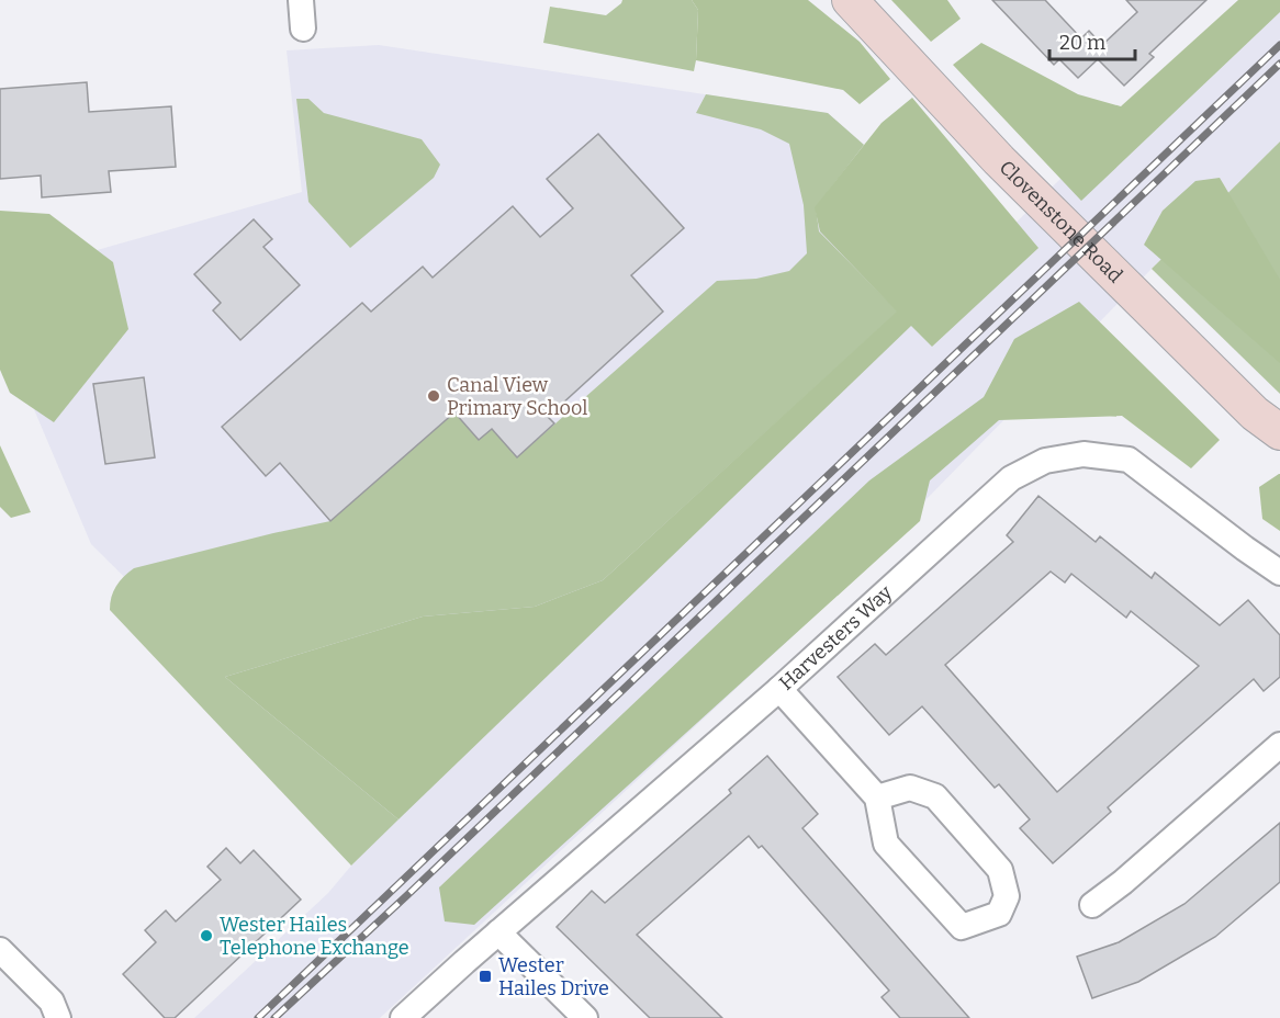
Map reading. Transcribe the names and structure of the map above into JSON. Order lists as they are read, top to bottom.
{
  "streets": {
    "street": ["Clovenstone Road", "Harvesters Way"]
  },
  "places": {
    "other": ["Canal View Primary School", "Wester Hailes Telephone Exchange"],
    "transit": ["Wester Hailes Drive"]
  },
  "scale_bar": "20 m"
}
